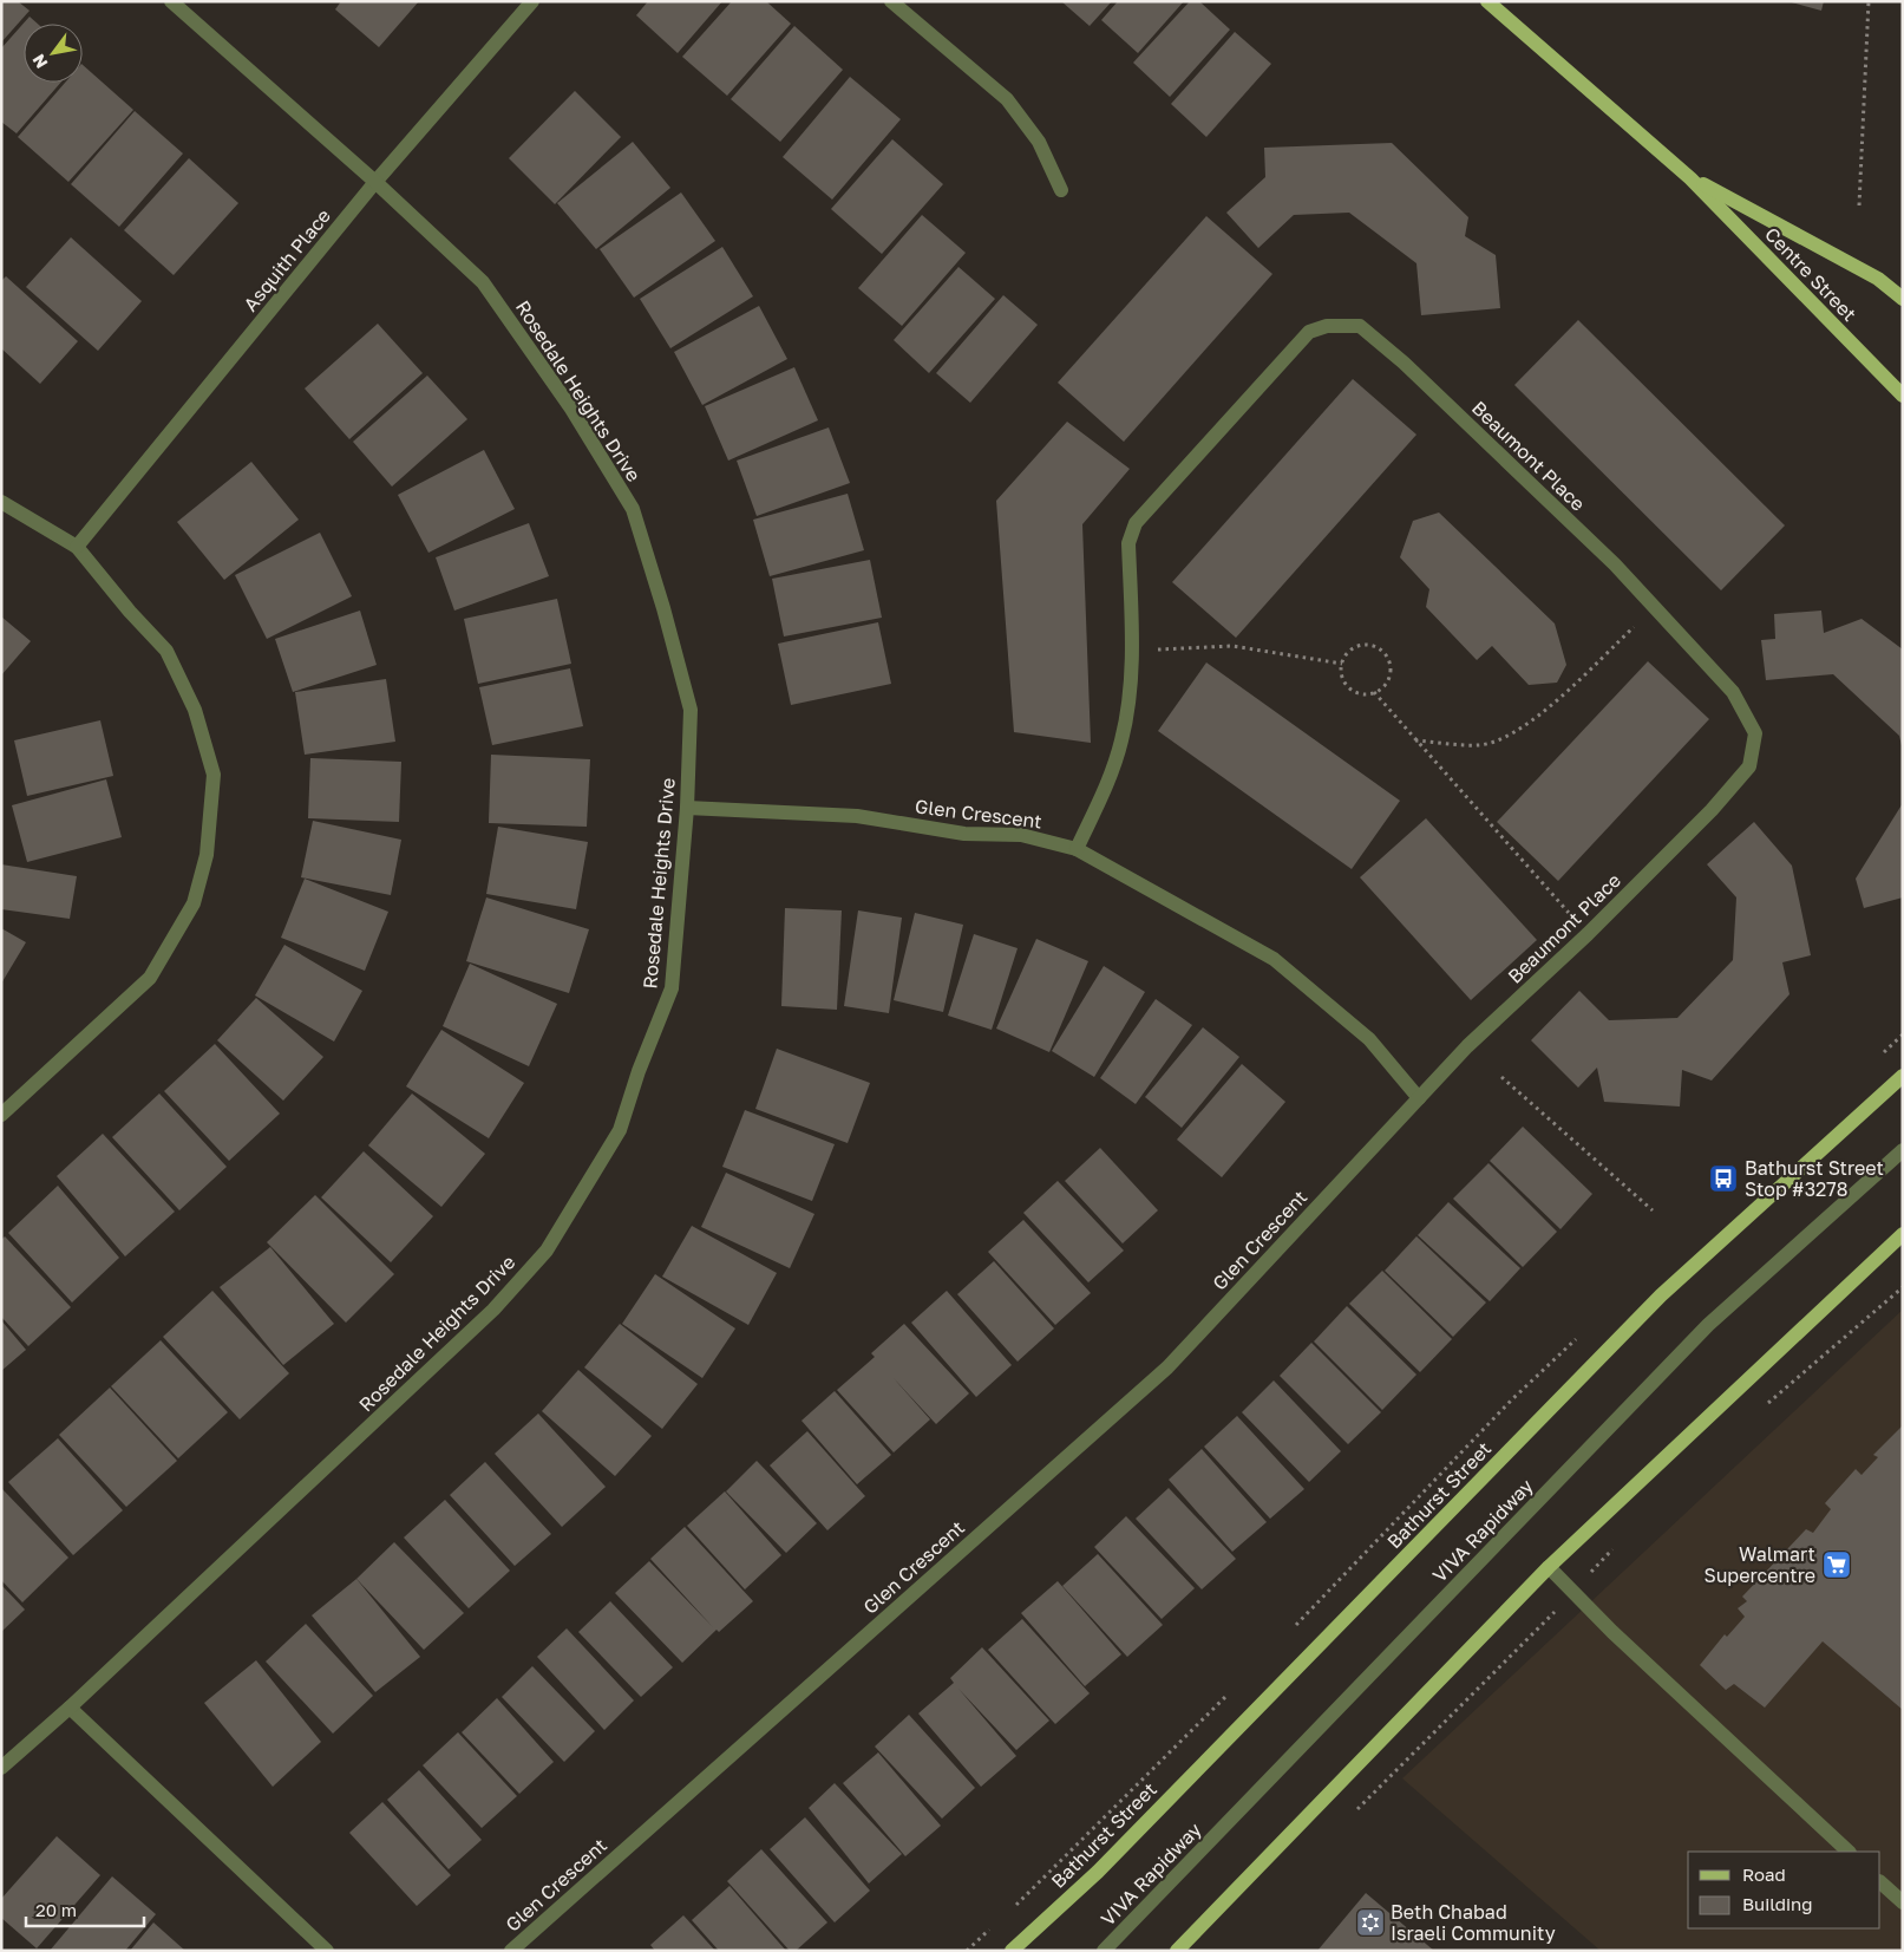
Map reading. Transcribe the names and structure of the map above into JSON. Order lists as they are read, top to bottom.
{
  "streets": {
    "main road": ["Centre Street", "Bathurst Street"],
    "street": [
      "Asquith Place",
      "Rosedale Heights Drive",
      "Beaumont Place",
      "Glen Crescent",
      "VIVA Rapidway"
    ]
  },
  "crossings": [
    ["Asquith Place", "Rosedale Heights Drive"],
    ["Rosedale Heights Drive", "Glen Crescent"],
    ["Beaumont Place", "Glen Crescent"]
  ],
  "places": {
    "bus stop": ["Bathurst Street Stop #3278"],
    "supermarket": ["Walmart Supercentre"],
    "synagogue": ["Beth Chabad Israeli Community"]
  },
  "legend": ["Road", "Building"],
  "scale_bar": "20 m",
  "north": "bottom left"
}
